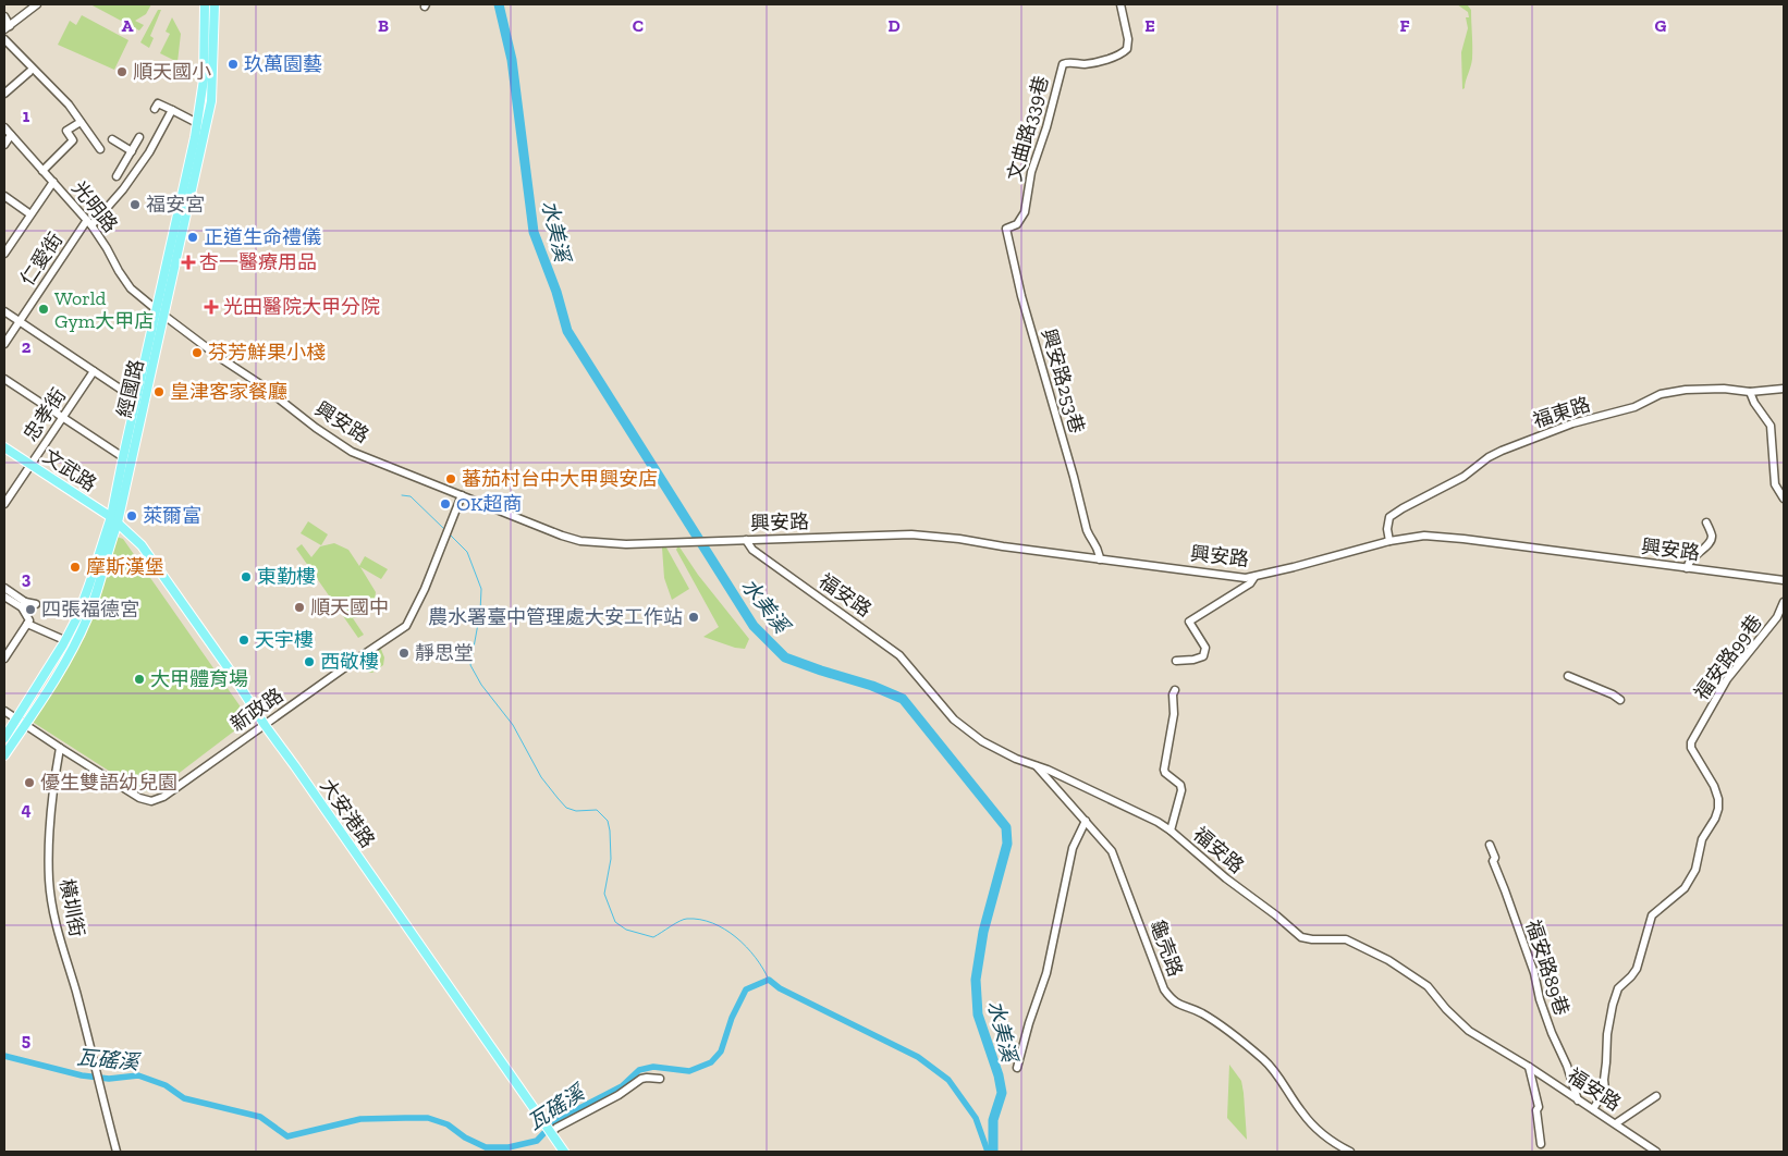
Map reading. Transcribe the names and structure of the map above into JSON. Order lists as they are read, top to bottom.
{
  "streets": {
    "main road": ["經國路", "文武路", "大安港路"],
    "street": [
      "文曲路339巷",
      "光明路",
      "仁愛街",
      "興安路253巷",
      "福東路",
      "忠孝街",
      "興安路",
      "福安路",
      "福安路99巷",
      "新政路",
      "橫圳街",
      "龜壳路",
      "福安路89巷"
    ]
  },
  "crossings": [
    ["文曲路339巷", "興安路253巷"],
    ["光明路", "仁愛街"],
    ["光明路", "經國路"],
    ["光明路", "興安路"],
    ["興安路253巷", "興安路"],
    ["經國路", "興安路"],
    ["經國路", "文武路"],
    ["經國路", "新政路"],
    ["經國路", "大安港路"],
    ["福東路", "興安路"],
    ["忠孝街", "文武路"],
    ["興安路", "福安路"],
    ["興安路", "新政路"],
    ["文武路", "大安港路"],
    ["福安路", "福安路99巷"],
    ["福安路", "龜壳路"],
    ["福安路", "福安路89巷"],
    ["新政路", "大安港路"],
    ["新政路", "橫圳街"]
  ],
  "water": ["水美溪", "瓦磘溪"],
  "places": {
    "other": [
      "玖萬園藝",
      "順天國小",
      "福安宮",
      "正道生命禮儀",
      "World Gym大甲店",
      "芬芳鮮果小棧",
      "皇津客家餐廳",
      "蕃茄村台中大甲興安店",
      "OK超商",
      "萊爾富",
      "摩斯漢堡",
      "東勤樓",
      "順天國中",
      "四張福德宮",
      "農水署臺中管理處大安工作站",
      "天宇樓",
      "靜思堂",
      "西敬樓",
      "大甲體育場",
      "優生雙語幼兒園"
    ],
    "health": ["杏一醫療用品", "光田醫院大甲分院"]
  },
  "grid": {
    "columns": [
      "A",
      "B",
      "C",
      "D",
      "E",
      "F",
      "G"
    ],
    "rows": [
      "1",
      "2",
      "3",
      "4",
      "5"
    ]
  }
}
